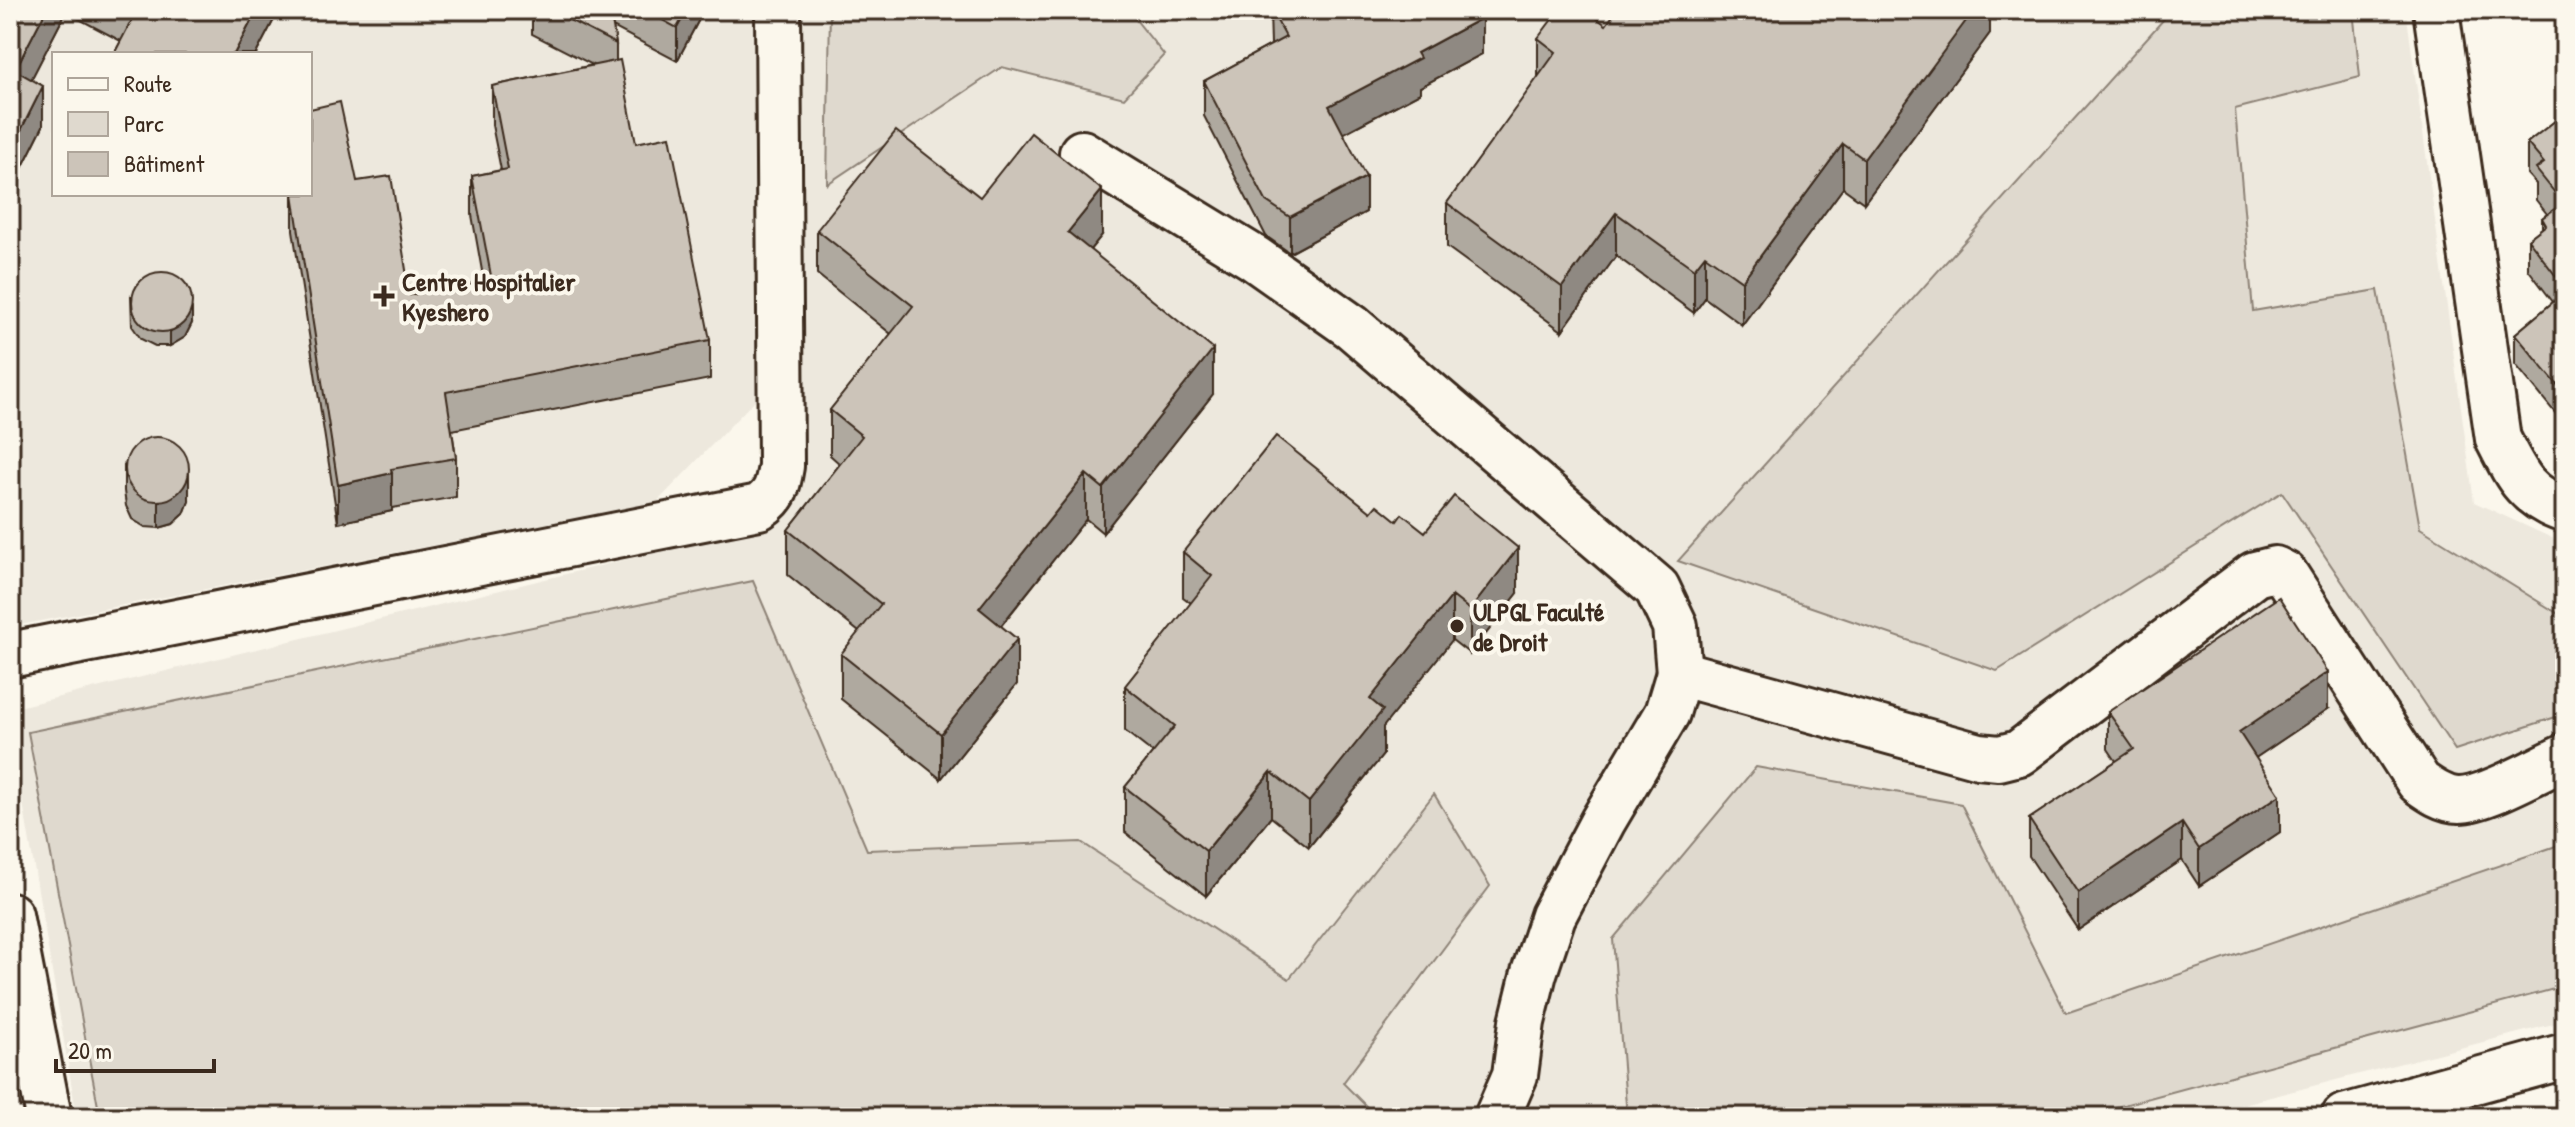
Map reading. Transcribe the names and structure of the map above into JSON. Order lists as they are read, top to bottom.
{
  "places": {
    "health": ["Centre Hospitalier Kyeshero"],
    "other": ["ULPGL Faculté de Droit"]
  },
  "legend": ["Route", "Parc", "Bâtiment"],
  "scale_bar": "20 m"
}
